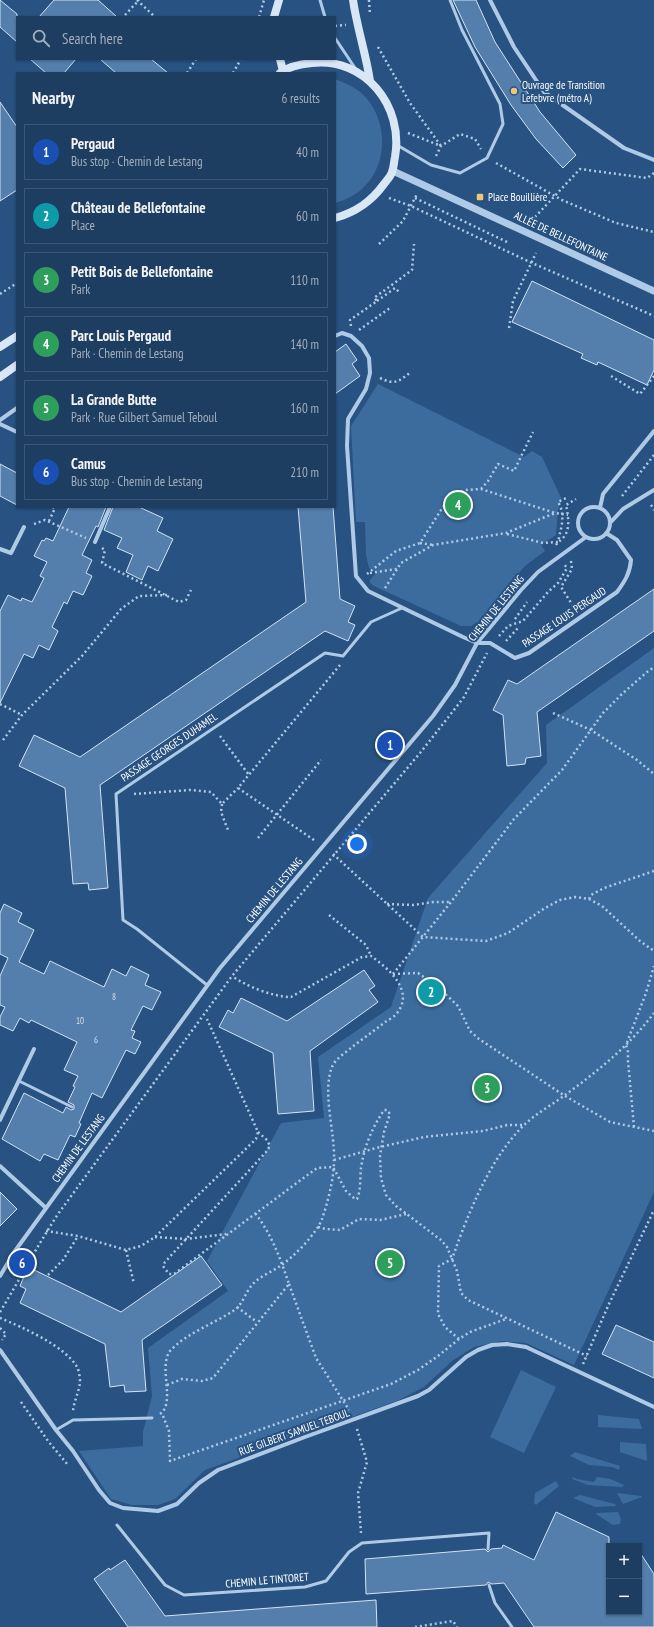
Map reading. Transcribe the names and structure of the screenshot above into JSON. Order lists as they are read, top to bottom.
{
  "streets": {
    "street": [
      "ALLÉE DE BELLEFONTAINE",
      "CHEMIN DE LESTANG",
      "PASSAGE LOUIS PERGAUD",
      "RUE GILBERT SAMUEL TEBOUL"
    ],
    "lane": ["PASSAGE GEORGES DUHAMEL", "CHEMIN LE TINTORET"]
  },
  "crossings": [
    ["CHEMIN DE LESTANG", "PASSAGE LOUIS PERGAUD"],
    ["CHEMIN DE LESTANG", "PASSAGE GEORGES DUHAMEL"]
  ],
  "places": {
    "other": ["Ouvrage de Transition Lefebvre (métro A)"],
    "transit": ["Place Bouillière"]
  },
  "house_numbers": ["8", "10", "6"],
  "page": {
    "search": "Search here",
    "heading": ["Nearby", "6 results"],
    "list": [
      {
        "mark": "1",
        "name": "Pergaud",
        "note": "Bus stop · Chemin de Lestang",
        "value": "40 m"
      },
      {
        "mark": "2",
        "name": "Château de Bellefontaine",
        "note": "Place",
        "value": "60 m"
      },
      {
        "mark": "3",
        "name": "Petit Bois de Bellefontaine",
        "note": "Park",
        "value": "110 m"
      },
      {
        "mark": "4",
        "name": "Parc Louis Pergaud",
        "note": "Park · Chemin de Lestang",
        "value": "140 m"
      },
      {
        "mark": "5",
        "name": "La Grande Butte",
        "note": "Park · Rue Gilbert Samuel Teboul",
        "value": "160 m"
      },
      {
        "mark": "6",
        "name": "Camus",
        "note": "Bus stop · Chemin de Lestang",
        "value": "210 m"
      }
    ],
    "pins": [
      "4",
      "1",
      "2",
      "3",
      "5",
      "6"
    ],
    "map_buttons": ["+", "−"]
  }
}
